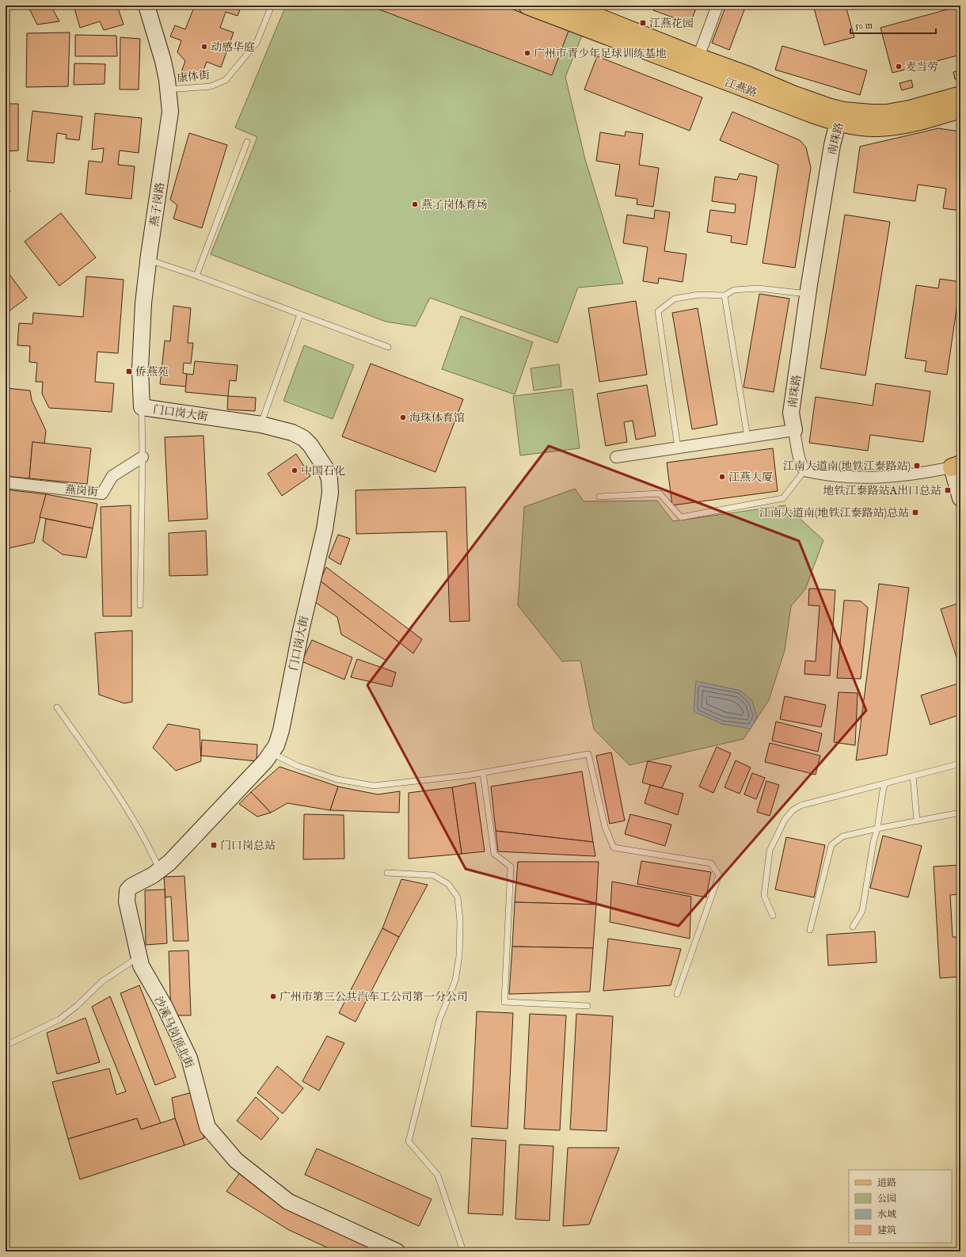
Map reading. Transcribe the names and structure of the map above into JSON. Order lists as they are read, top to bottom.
{
  "streets": {
    "main road": ["江燕路"],
    "street": [
      "南珠路",
      "燕子岗路",
      "门口岗大街",
      "燕岗街",
      "沙溪马岗顶北街"
    ],
    "lane": ["康体街"]
  },
  "crossings": [
    ["康体街", "燕子岗路"],
    ["江燕路", "南珠路"],
    ["燕子岗路", "门口岗大街"],
    ["门口岗大街", "沙溪马岗顶北街"]
  ],
  "places": {
    "transit": [
      "江燕花园",
      "侨燕苑",
      "江南大道南(地铁江泰路站)",
      "地铁江泰路站A出口总站",
      "江南大道南(地铁江泰路站)总站",
      "门口岗总站"
    ],
    "other": [
      "动感华庭",
      "广州市青少年足球训练基地",
      "麦当劳",
      "燕子岗体育场",
      "海珠体育馆",
      "中国石化",
      "江燕大厦",
      "广州市第三公共汽车工公司第一分公司"
    ]
  },
  "legend": [
    "道路",
    "公园",
    "水域",
    "建筑"
  ],
  "scale_bar": "50 m"
}
